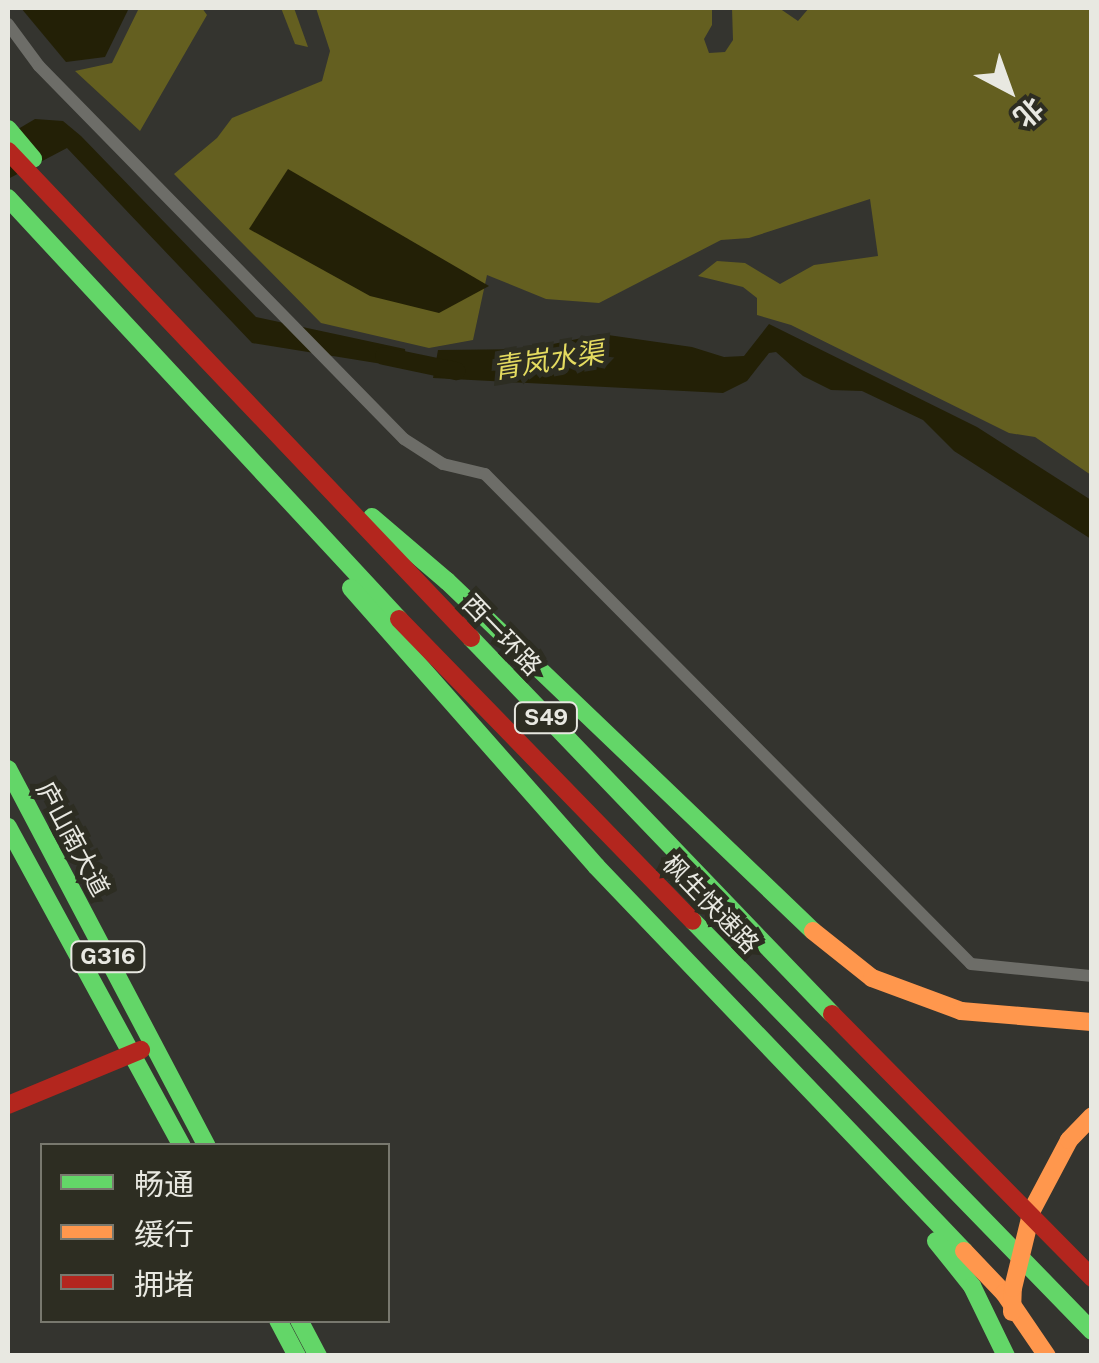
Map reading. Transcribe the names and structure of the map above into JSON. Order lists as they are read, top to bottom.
{
  "streets": {
    "main road": [
      "西一环路",
      "S49",
      "庐山南大道",
      "枫生快速路",
      "G316"
    ]
  },
  "crossings": [
    ["S49", "枫生快速路"]
  ],
  "water": ["青岚水渠"],
  "legend": ["畅通", "缓行", "拥堵"],
  "north": "bottom right"
}
